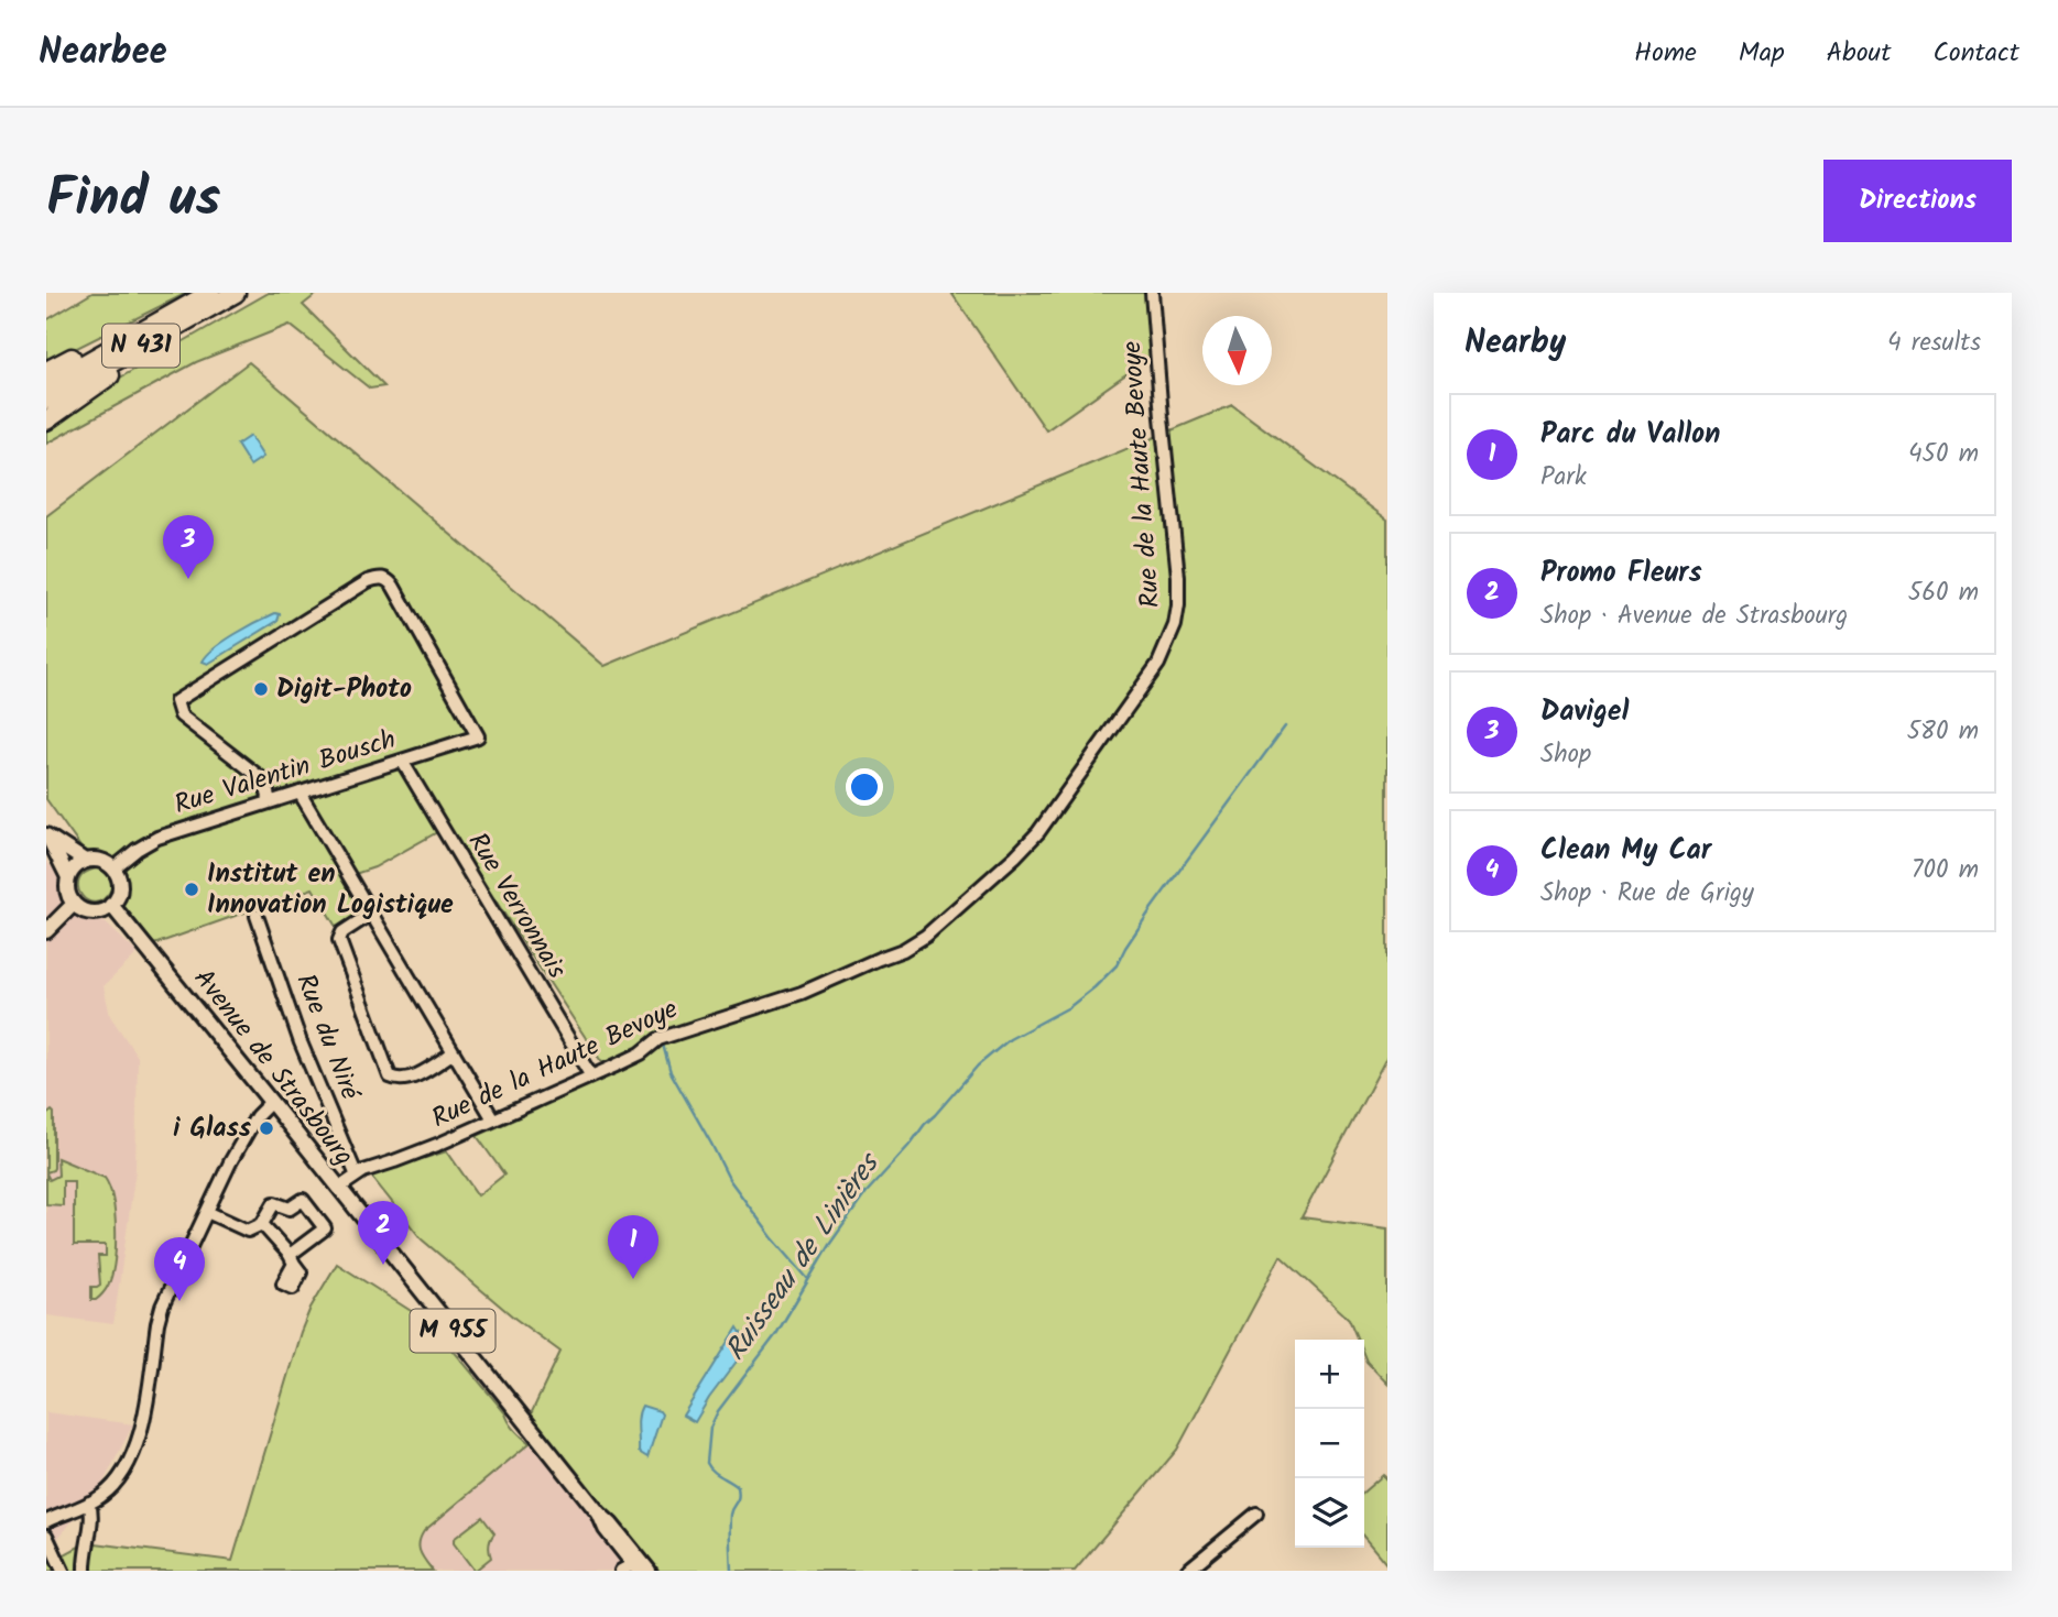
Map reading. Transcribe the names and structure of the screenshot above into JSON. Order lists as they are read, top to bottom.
{
  "streets": {
    "highway": ["N 431"],
    "main road": ["Avenue de Strasbourg", "M 955"],
    "street": [
      "Rue de la Haute Bevoye",
      "Rue Valentin Bousch",
      "Rue Verronnais",
      "Rue du Niré"
    ]
  },
  "crossings": [
    ["Rue de la Haute Bevoye", "Rue Verronnais"],
    ["Rue de la Haute Bevoye", "Rue du Niré"],
    ["Rue de la Haute Bevoye", "Avenue de Strasbourg"],
    ["Rue Valentin Bousch", "Rue Verronnais"],
    ["Rue Valentin Bousch", "Avenue de Strasbourg"]
  ],
  "water": ["Ruisseau de Linières"],
  "places": ["Digit-Photo", "Institut en Innovation Logistique", "i Glass"],
  "north": "bottom",
  "page": {
    "header": "Nearbee",
    "nav": [
      "Home",
      "Map",
      "About",
      "Contact"
    ],
    "title": "Find us",
    "buttons": "Directions",
    "heading": ["Nearby", "4 results"],
    "list": [
      {
        "mark": "1",
        "name": "Parc du Vallon",
        "note": "Park",
        "value": "450 m"
      },
      {
        "mark": "2",
        "name": "Promo Fleurs",
        "note": "Shop · Avenue de Strasbourg",
        "value": "560 m"
      },
      {
        "mark": "3",
        "name": "Davigel",
        "note": "Shop",
        "value": "580 m"
      },
      {
        "mark": "4",
        "name": "Clean My Car",
        "note": "Shop · Rue de Grigy",
        "value": "700 m"
      }
    ],
    "pins": [
      "3",
      "2",
      "1",
      "4"
    ],
    "map_buttons": ["+", "−"]
  }
}
